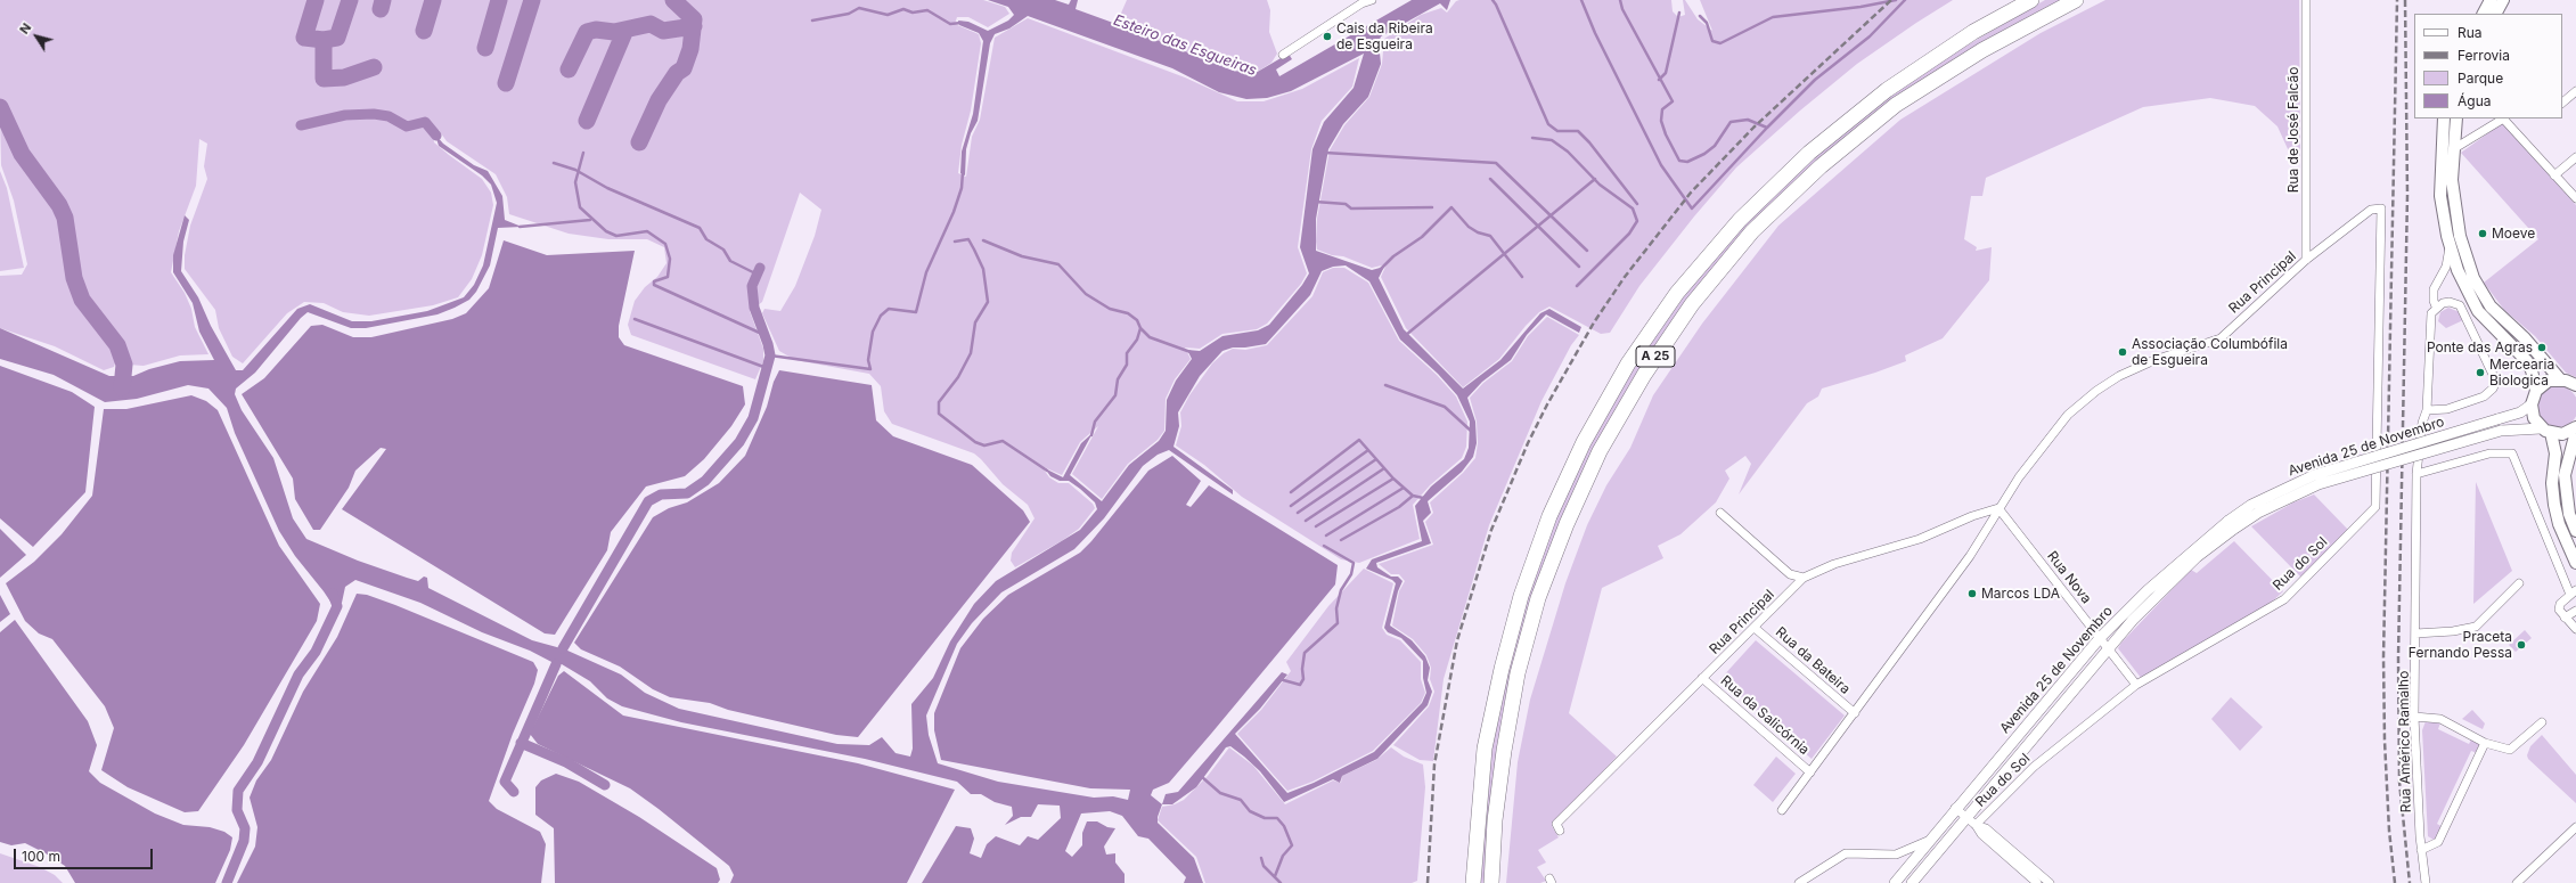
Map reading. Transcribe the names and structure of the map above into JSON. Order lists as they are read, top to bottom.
{
  "streets": {
    "highway": ["A 25"],
    "street": [
      "Rua de José Falcão",
      "Rua Principal",
      "Avenida 25 de Novembro",
      "Rua do Sol",
      "Rua Nova",
      "Rua da Bateira",
      "Rua da Salicórnia",
      "Rua Américo Ramalho"
    ]
  },
  "crossings": [
    ["Rua de José Falcão", "Rua Principal"],
    ["Rua Principal", "Rua do Sol"],
    ["Rua Principal", "Rua Nova"],
    ["Rua Principal", "Rua da Bateira"],
    ["Rua Principal", "Rua da Salicórnia"],
    ["Avenida 25 de Novembro", "Rua Nova"],
    ["Rua do Sol", "Rua Nova"]
  ],
  "water": ["Esteiro das Esgueiras"],
  "places": [
    "Cais da Ribeira de Esgueira",
    "Moeve",
    "Ponte das Agras",
    "Associação Columbófila de Esgueira",
    "Mercearia Biologica",
    "Marcos LDA",
    "Praceta Fernando Pessa"
  ],
  "legend": [
    "Rua",
    "Ferrovia",
    "Parque",
    "Água"
  ],
  "scale_bar": "100 m",
  "north": "top left"
}
